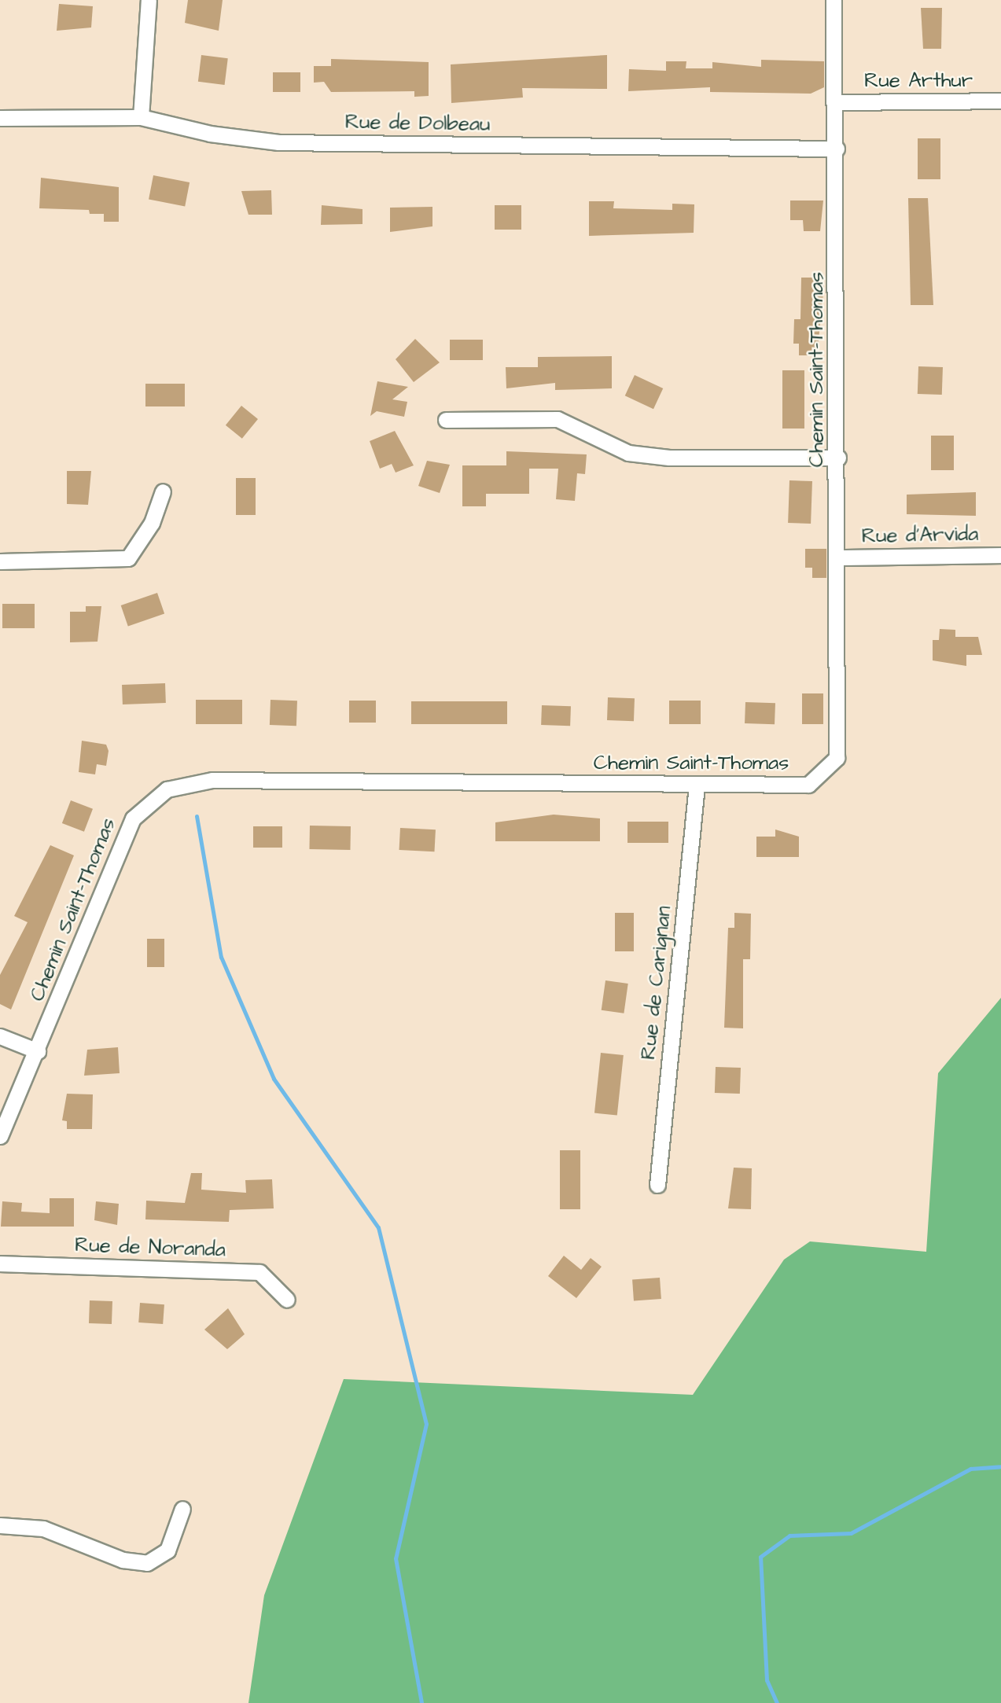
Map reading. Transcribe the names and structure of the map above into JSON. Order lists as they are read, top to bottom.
{
  "streets": {
    "street": [
      "Rue Arthur",
      "Rue de Dolbeau",
      "Chemin Saint-Thomas",
      "Rue d'Arvida",
      "Rue de Carignan",
      "Rue de Noranda"
    ]
  },
  "crossings": [
    ["Rue Arthur", "Chemin Saint-Thomas"],
    ["Rue de Dolbeau", "Chemin Saint-Thomas"],
    ["Chemin Saint-Thomas", "Rue d'Arvida"],
    ["Chemin Saint-Thomas", "Rue de Carignan"]
  ]
}
